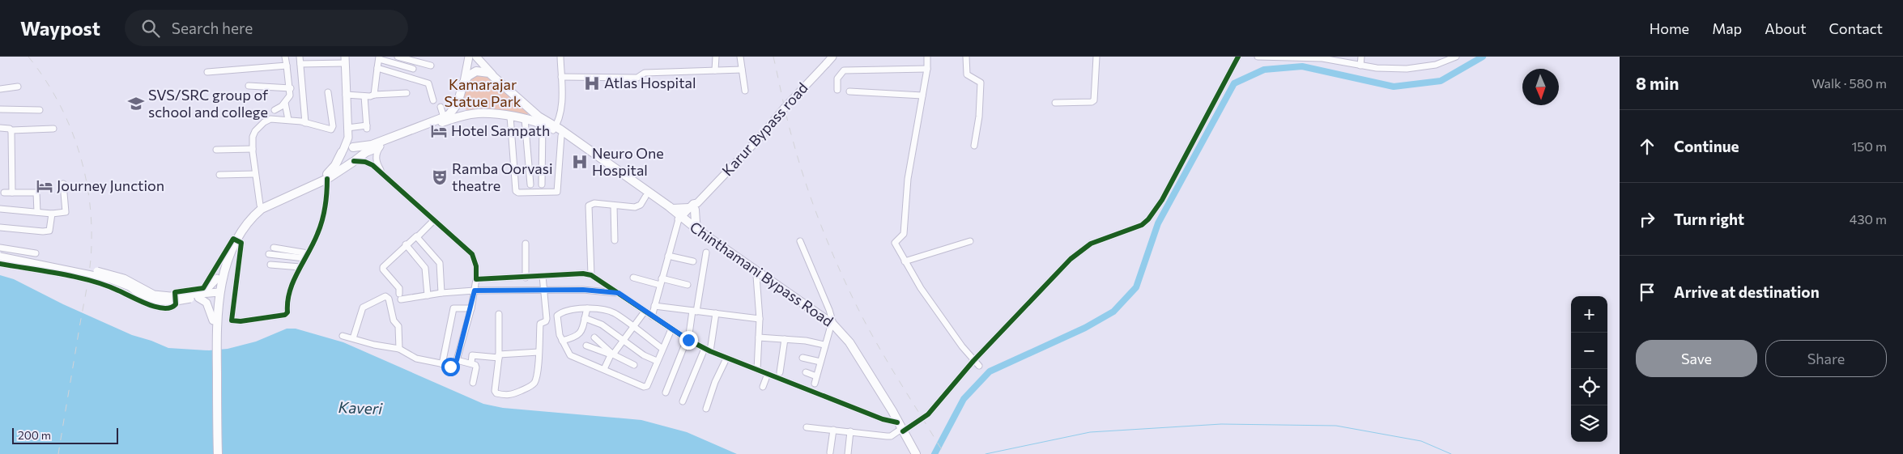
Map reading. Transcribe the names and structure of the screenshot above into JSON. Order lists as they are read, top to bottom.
{
  "streets": {
    "highway": ["Chinthamani Bypass Road"],
    "main road": ["Karur Bypass road"]
  },
  "crossings": [
    ["Karur Bypass road", "Chinthamani Bypass Road"]
  ],
  "water": ["Kaveri"],
  "parks": ["Kamarajar Statue Park"],
  "places": {
    "hospital": ["Atlas Hospital", "Neuro One Hospital"],
    "school or university": ["SVS/SRC group of school and college"],
    "hotel": ["Hotel Sampath", "Journey Junction"],
    "theatre": ["Ramba Oorvasi theatre"]
  },
  "scale_bar": "200 m",
  "north": "bottom",
  "page": {
    "header": "Waypost",
    "search": "Search here",
    "nav": [
      "Home",
      "Map",
      "About",
      "Contact"
    ],
    "heading": ["8 min", "Walk · 580 m"],
    "list": [
      ["Continue", "150 m"],
      ["Turn right", "430 m"],
      "Arrive at destination"
    ],
    "map_buttons": ["+", "−"],
    "buttons": ["Save", "Share"],
    "scale": "200 m"
  }
}
